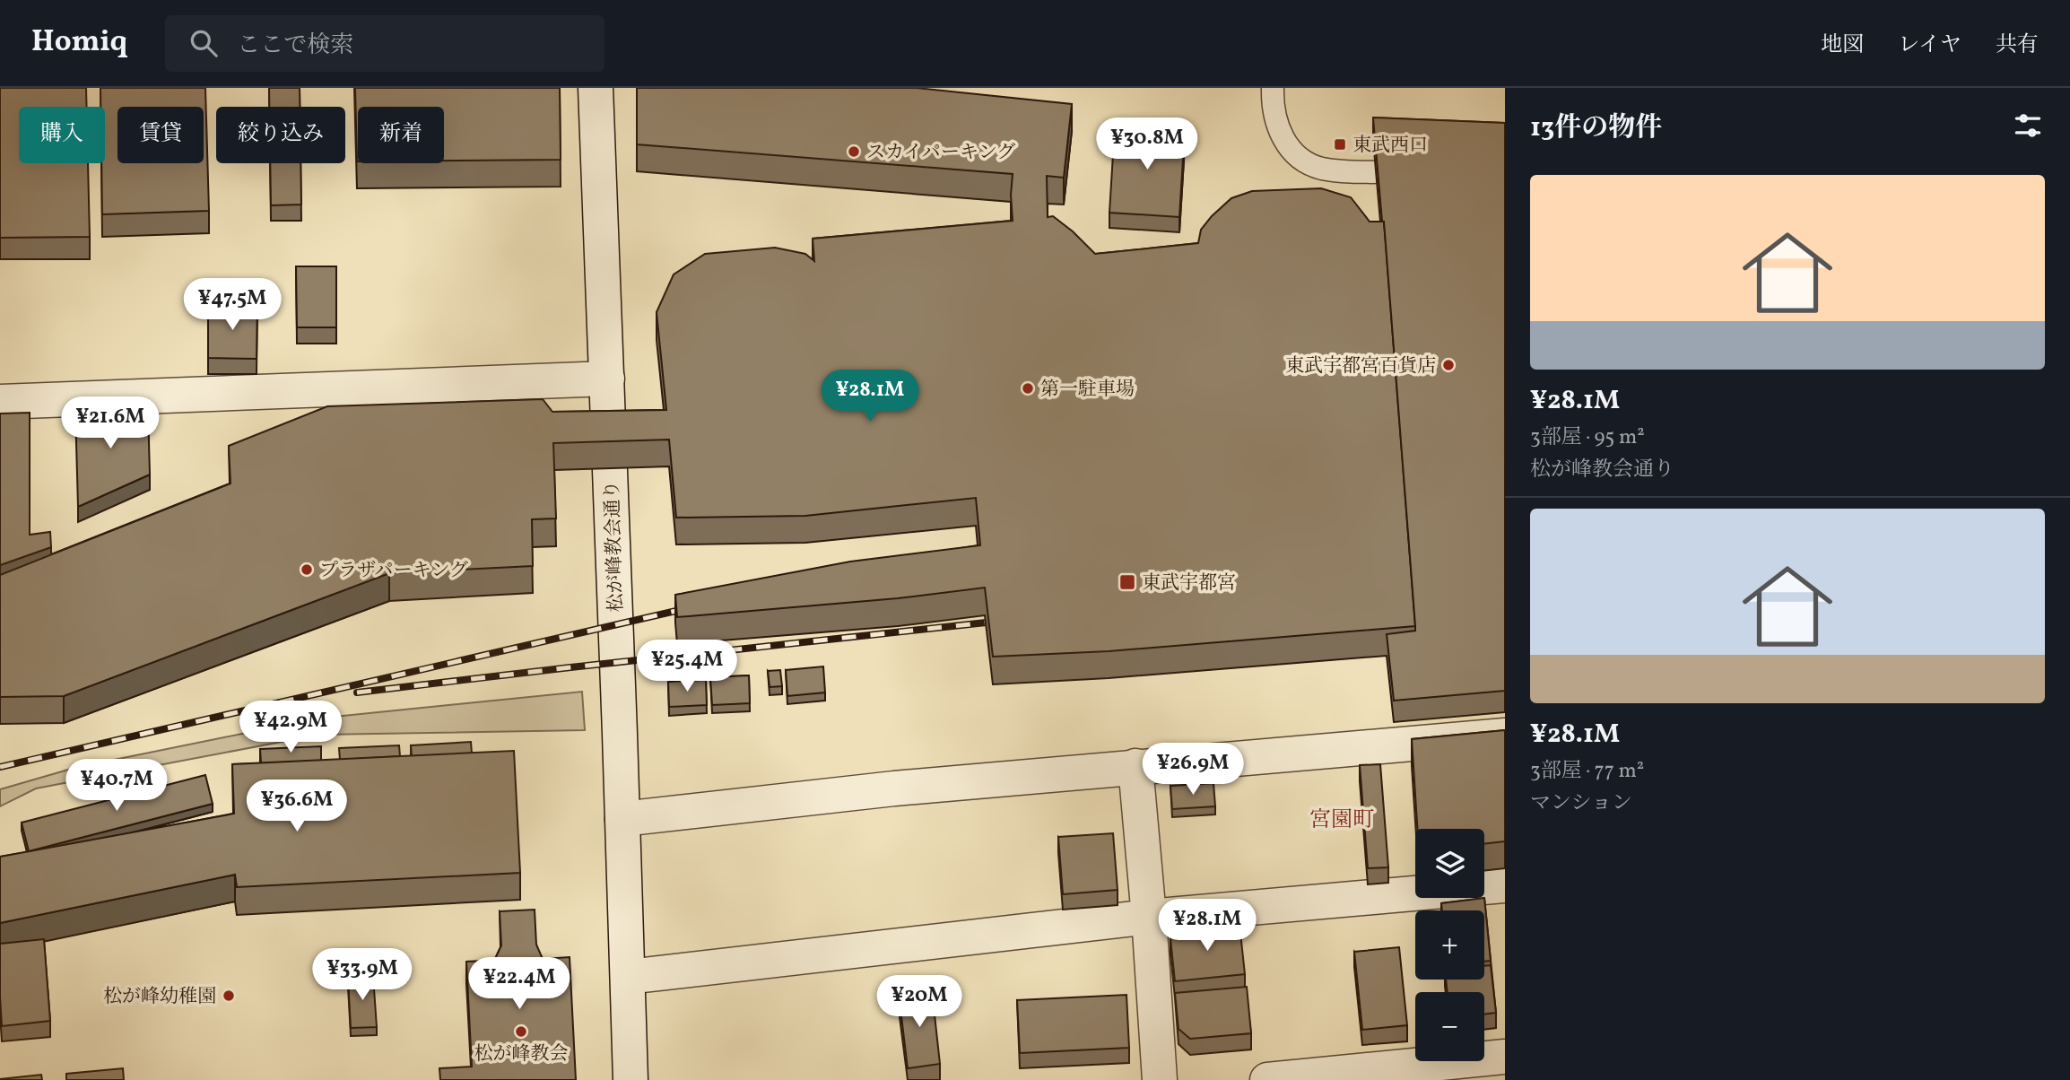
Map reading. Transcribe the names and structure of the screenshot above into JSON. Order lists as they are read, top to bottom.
{
  "streets": {
    "street": ["松が峰教会通り"]
  },
  "districts": ["宮園町"],
  "places": {
    "transit": ["東武西口", "東武宇都宮"],
    "other": [
      "スカイパーキング",
      "東武宇都宮百貨店",
      "第一駐車場",
      "プラザパーキング",
      "松が峰幼稚園",
      "松が峰教会"
    ]
  },
  "page": {
    "header": "Homiq",
    "search": "ここで検索",
    "nav": ["地図", "レイヤ", "共有"],
    "heading": "13件の物件",
    "chip": [
      "購入",
      "賃貸",
      "絞り込み",
      "新着"
    ],
    "price": [
      "¥30.8M",
      "¥47.5M",
      "¥28.1M",
      "¥21.6M",
      "¥25.4M",
      "¥42.9M",
      "¥26.9M",
      "¥40.7M",
      "¥36.6M",
      "¥28.1M",
      "¥33.9M",
      "¥22.4M",
      "¥20M"
    ],
    "list": [
      {
        "name": "¥28.1M",
        "note": "3部屋 · 95 m² · 松が峰教会通り"
      },
      {
        "name": "¥28.1M",
        "note": "3部屋 · 77 m² · マンション"
      }
    ],
    "map_buttons": ["+", "−"]
  }
}
